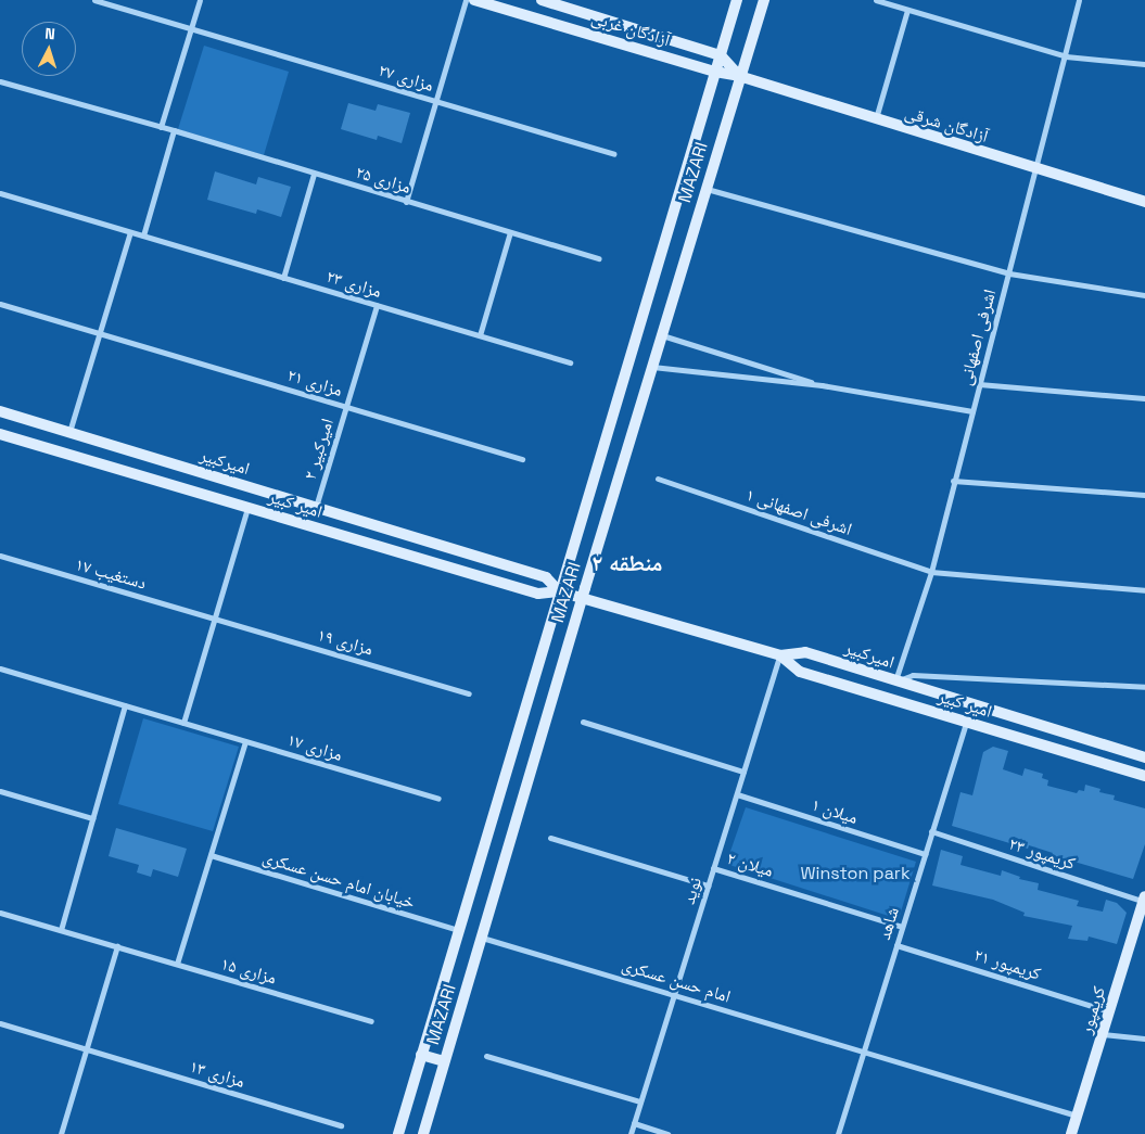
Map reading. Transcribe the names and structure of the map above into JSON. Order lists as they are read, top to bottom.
{
  "streets": {
    "main road": [
      "آزادگان غربی",
      "آزادگان شرقی",
      "MAZARI",
      "امیرکبیر",
      "امیر کبیر",
      "کریمپور"
    ],
    "street": [
      "مزاری ۲۷",
      "مزاری ۲۵",
      "مزاری ۲۳",
      "اشرفی اصفهانی",
      "مزاری ۲۱",
      "امیرکبیر ۲",
      "اشرفی اصفهانی ۱",
      "دستغیب ۱۷",
      "مزاری ۱۹",
      "مزاری ۱۷",
      "میلان ۱",
      "کریمپور ۲۳",
      "میلان ۲",
      "خیابان امام حسن عسکری",
      "نوید",
      "شاهد",
      "کریمپور ۲۱",
      "مزاری ۱۵",
      "امام حسن عسکری",
      "مزاری ۱۳"
    ]
  },
  "crossings": [
    ["آزادگان غربی", "آزادگان شرقی"],
    ["آزادگان غربی", "MAZARI"],
    ["آزادگان شرقی", "MAZARI"],
    ["آزادگان شرقی", "اشرفی اصفهانی"],
    ["MAZARI", "امیرکبیر"],
    ["MAZARI", "امیر کبیر"],
    ["MAZARI", "خیابان امام حسن عسکری"],
    ["MAZARI", "امام حسن عسکری"],
    ["مزاری ۲۳", "امیرکبیر ۲"],
    ["اشرفی اصفهانی", "امیرکبیر"],
    ["اشرفی اصفهانی", "اشرفی اصفهانی ۱"],
    ["مزاری ۲۱", "امیرکبیر ۲"],
    ["امیرکبیر ۲", "امیرکبیر"],
    ["امیرکبیر", "امیر کبیر"],
    ["امیرکبیر", "نوید"],
    ["امیر کبیر", "نوید"],
    ["امیر کبیر", "شاهد"],
    ["دستغیب ۱۷", "مزاری ۱۹"],
    ["میلان ۱", "نوید"],
    ["میلان ۱", "شاهد"],
    ["کریمپور ۲۳", "شاهد"],
    ["کریمپور ۲۳", "کریمپور"],
    ["میلان ۲", "نوید"],
    ["میلان ۲", "شاهد"],
    ["نوید", "امام حسن عسکری"],
    ["شاهد", "کریمپور ۲۱"],
    ["شاهد", "امام حسن عسکری"],
    ["کریمپور ۲۱", "کریمپور"],
    ["امام حسن عسکری", "کریمپور"]
  ],
  "districts": ["منطقه ۲"],
  "parks": ["Winston park"],
  "north": "top"
}
